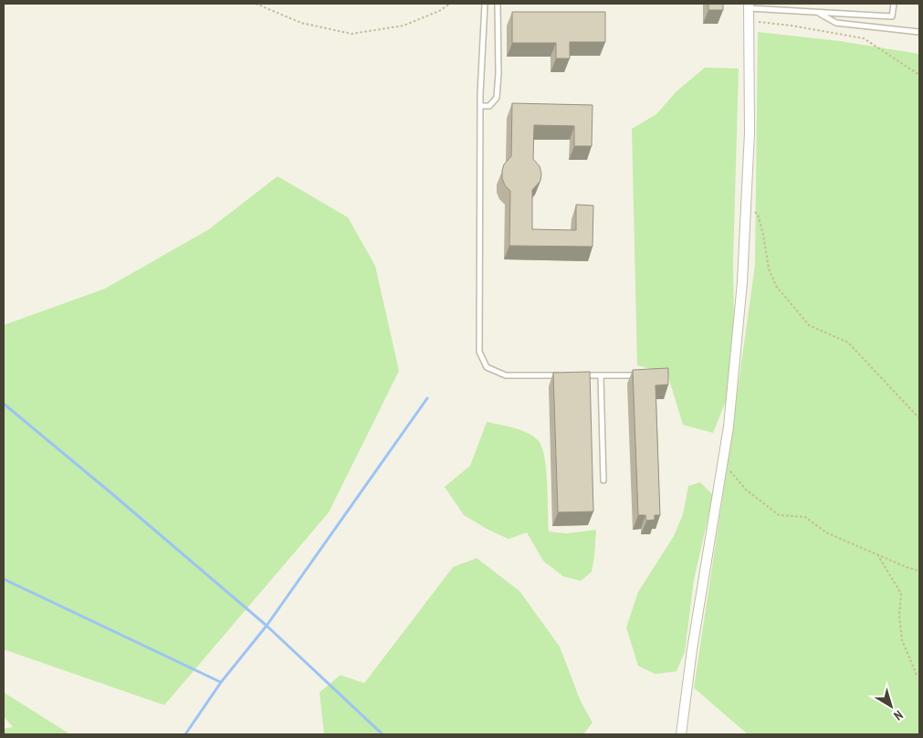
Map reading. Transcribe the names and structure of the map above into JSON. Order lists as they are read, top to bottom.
{
  "north": "bottom right"
}
